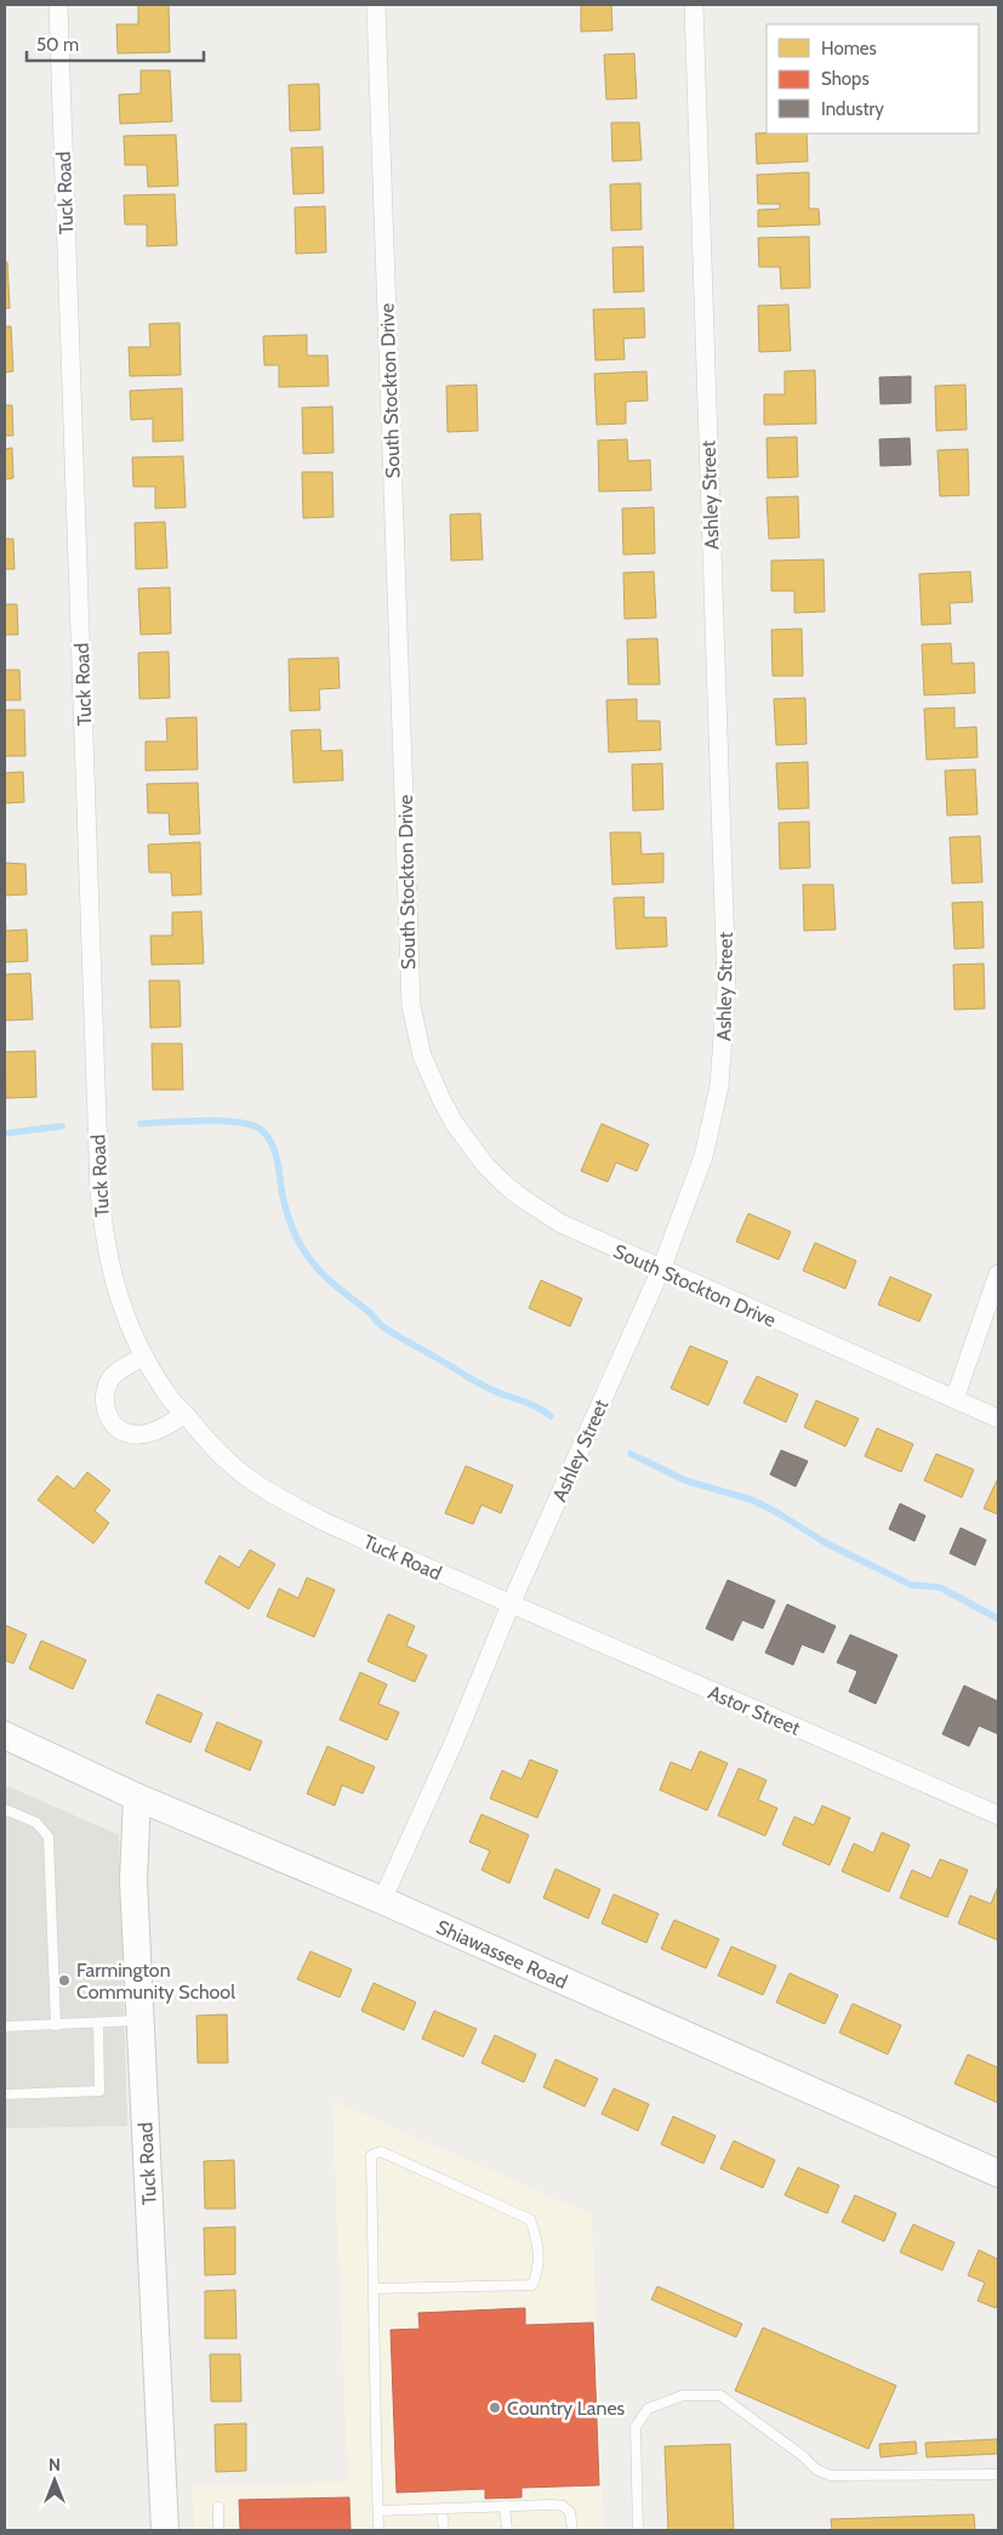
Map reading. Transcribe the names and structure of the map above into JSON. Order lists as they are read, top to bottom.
{
  "streets": {
    "street": [
      "Tuck Road",
      "South Stockton Drive",
      "Ashley Street",
      "Astor Street",
      "Shiawassee Road"
    ]
  },
  "crossings": [
    ["Tuck Road", "Ashley Street"],
    ["Tuck Road", "Astor Street"],
    ["Tuck Road", "Shiawassee Road"],
    ["South Stockton Drive", "Ashley Street"],
    ["Ashley Street", "Astor Street"],
    ["Ashley Street", "Shiawassee Road"]
  ],
  "places": ["Farmington Community School", "Country Lanes"],
  "legend": ["Homes", "Shops", "Industry"],
  "scale_bar": "50 m",
  "north": "top"
}
